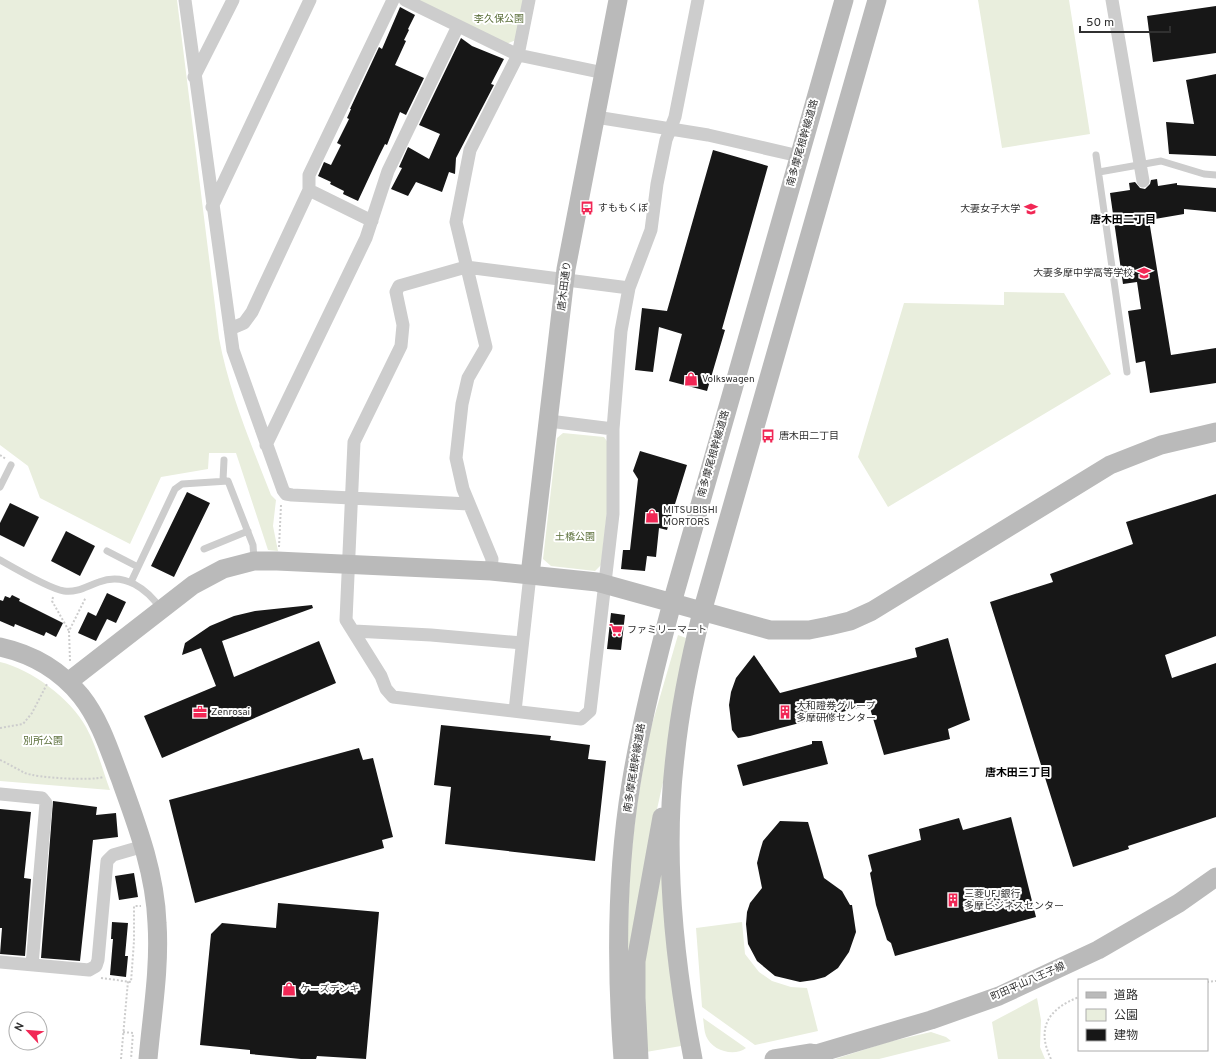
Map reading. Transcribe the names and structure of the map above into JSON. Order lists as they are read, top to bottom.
{
  "streets": {
    "main road": ["南多摩尾根幹線道路", "唐木田通り", "町田平山八王子線"]
  },
  "districts": ["唐木田二丁目", "唐木田三丁目"],
  "parks": ["李久保公園", "土橋公園", "別所公園"],
  "places": {
    "bus stop": ["すももくぼ", "唐木田二丁目"],
    "school or university": ["大妻女子大学", "大妻多摩中学高等学校"],
    "shop": ["Volkswagen", "MITSUBISHI MORTORS", "ケーズデンキ"],
    "supermarket": ["ファミリーマート"],
    "office": ["Zenrosai"],
    "building": ["大和證券グループ 多摩研修センター", "三菱UFJ銀行 多摩ビジネスセンター"]
  },
  "legend": ["道路", "公園", "建物"],
  "scale_bar": "50 m",
  "north": "top left"
}
